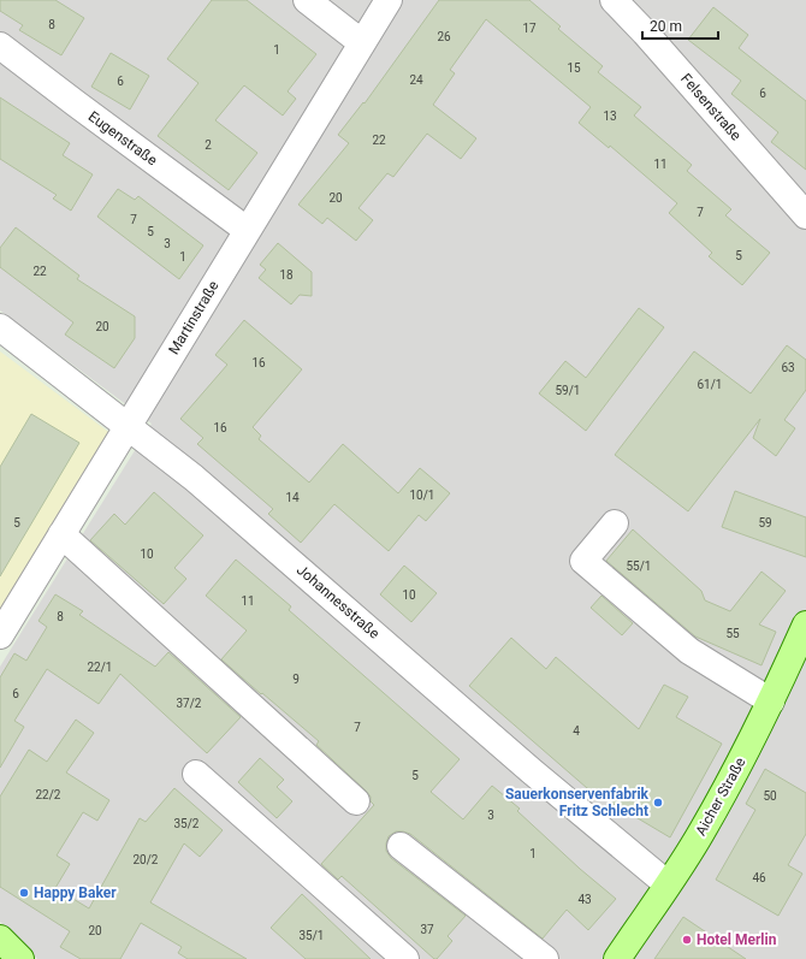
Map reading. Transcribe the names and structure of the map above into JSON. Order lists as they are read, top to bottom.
{
  "streets": {
    "main road": ["Aicher Straße"],
    "street": [
      "Felsenstraße",
      "Eugenstraße",
      "Martinstraße",
      "Johannesstraße"
    ]
  },
  "crossings": [
    ["Eugenstraße", "Martinstraße"],
    ["Martinstraße", "Johannesstraße"],
    ["Johannesstraße", "Aicher Straße"]
  ],
  "places": ["Sauerkonservenfabrik Fritz Schlecht", "Happy Baker", "Hotel Merlin"],
  "house_numbers": [
    "8",
    "17",
    "26",
    "1",
    "15",
    "24",
    "6",
    "6",
    "13",
    "22",
    "2",
    "11",
    "20",
    "7",
    "7",
    "5",
    "3",
    "5",
    "1",
    "22",
    "18",
    "20",
    "16",
    "63",
    "61/1",
    "59/1",
    "16",
    "10/1",
    "14",
    "5",
    "59",
    "10",
    "55/1",
    "10",
    "11",
    "8",
    "55",
    "22/1",
    "9",
    "6",
    "37/2",
    "7",
    "4",
    "5",
    "22/2",
    "50",
    "3",
    "35/2",
    "1",
    "20/2",
    "46",
    "43",
    "37",
    "20",
    "35/1"
  ],
  "scale_bar": "20 m"
}
